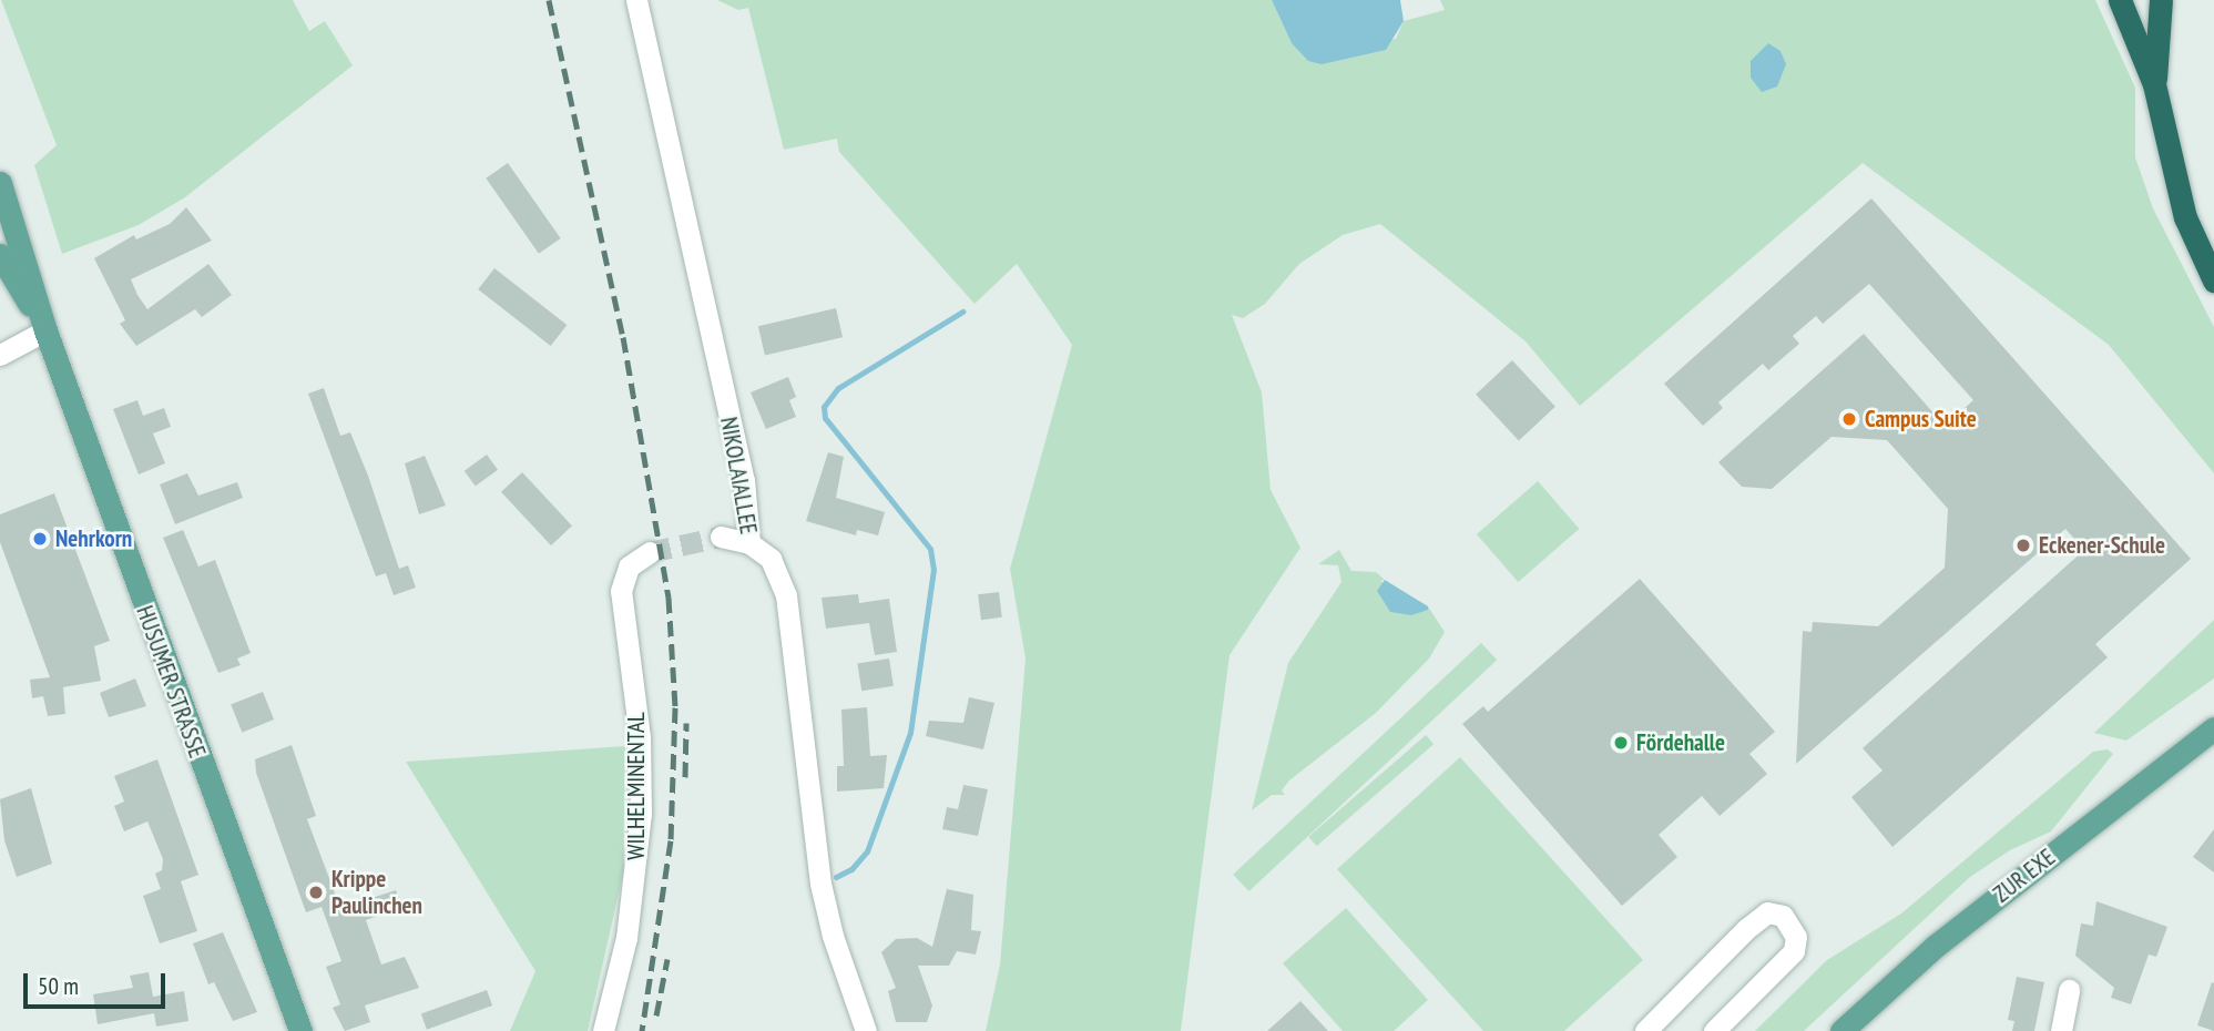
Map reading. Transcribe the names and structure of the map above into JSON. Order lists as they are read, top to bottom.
{
  "streets": {
    "main road": ["HUSUMER STRASSE", "ZUR EXE"],
    "street": ["NIKOLAIALLEE", "WILHELMINENTAL"]
  },
  "places": [
    "Campus Suite",
    "Nehrkorn",
    "Eckener-Schule",
    "Fördehalle",
    "Krippe Paulinchen"
  ],
  "scale_bar": "50 m"
}
